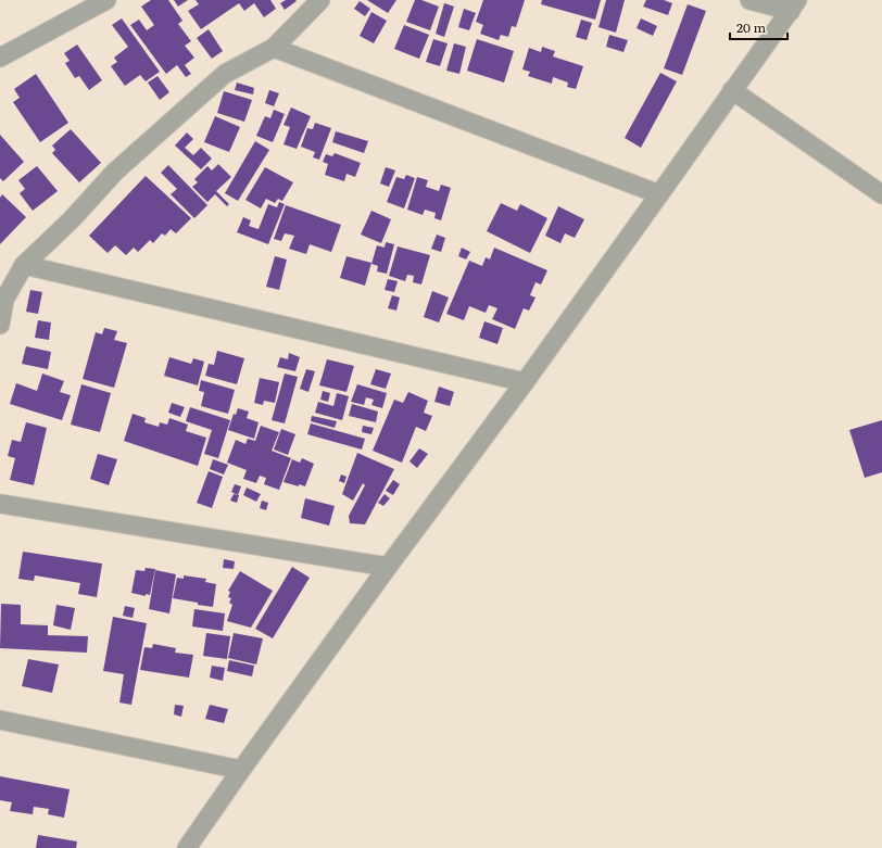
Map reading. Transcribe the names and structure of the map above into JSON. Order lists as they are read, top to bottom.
{
  "scale_bar": "20 m"
}
